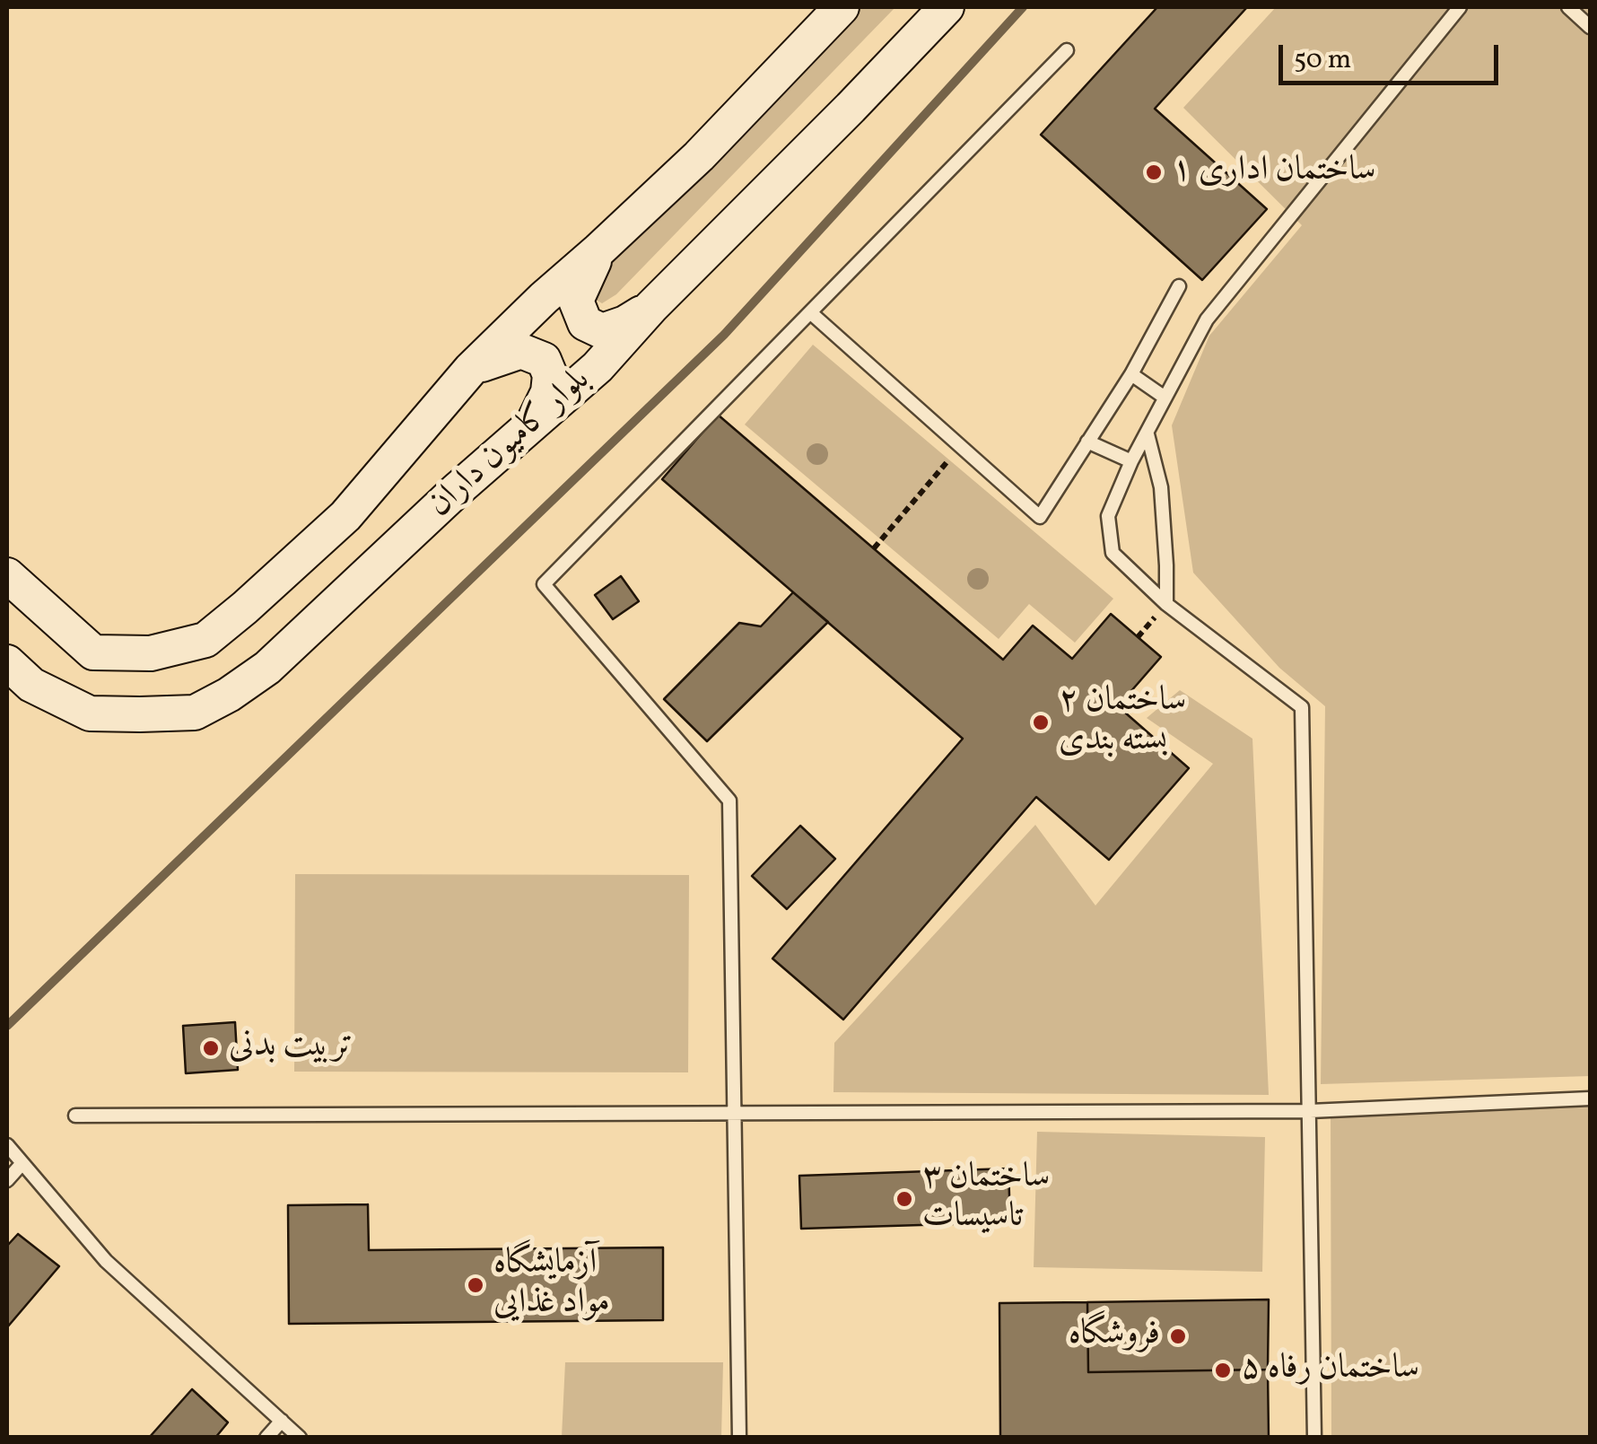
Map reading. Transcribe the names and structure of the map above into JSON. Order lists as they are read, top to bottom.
{
  "streets": {
    "main road": ["بلوار کامیون داران"]
  },
  "places": [
    "۱ ساختمان اداری",
    "۲ ساختمان بسته بندی",
    "تربیت بدنی",
    "۳ ساختمان تاسیسات",
    "آزمایشگاه مواد غذایی",
    "فروشگاه",
    "۵ ساختمان رفاه"
  ],
  "scale_bar": "50 m"
}
